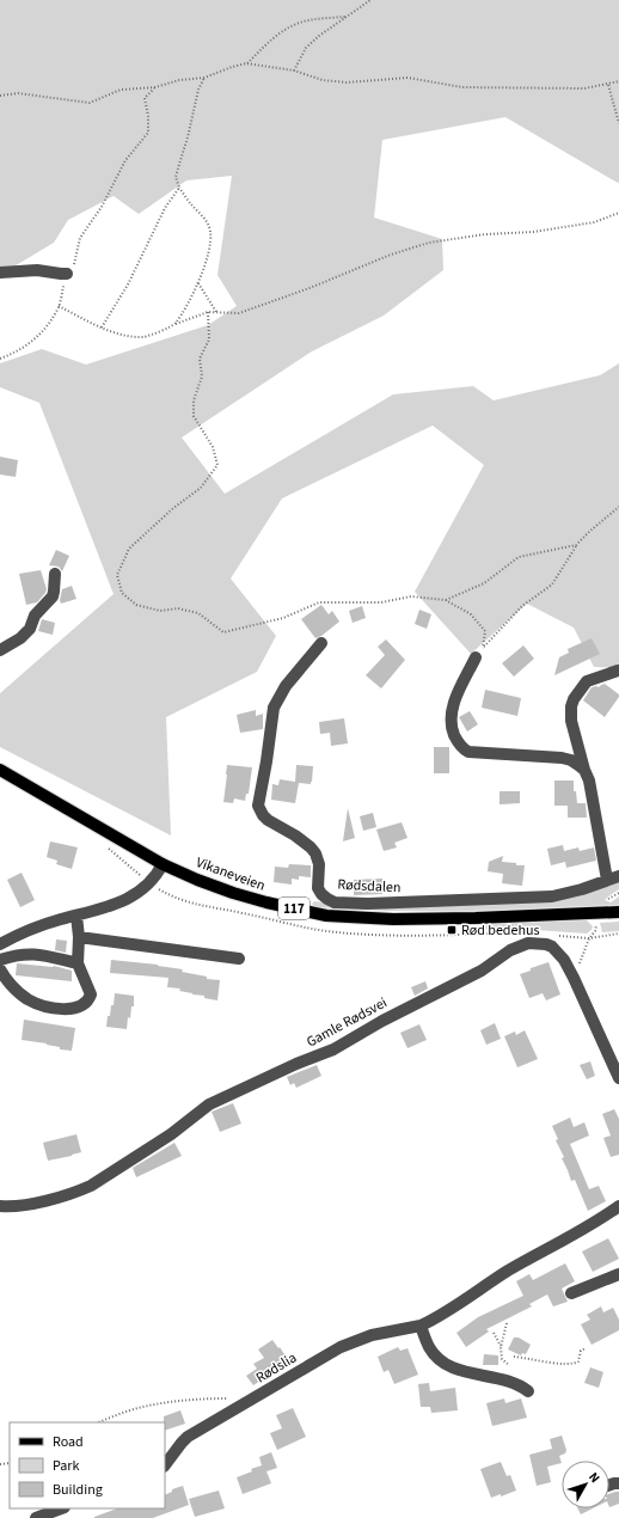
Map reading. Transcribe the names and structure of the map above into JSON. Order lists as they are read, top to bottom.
{
  "streets": {
    "main road": ["Vikaneveien", "117"],
    "street": ["Rødsdalen", "Gamle Rødsvei", "Rødslia"]
  },
  "places": {
    "transit": ["Rød bedehus"]
  },
  "legend": ["Road", "Park", "Building"],
  "north": "top right"
}
